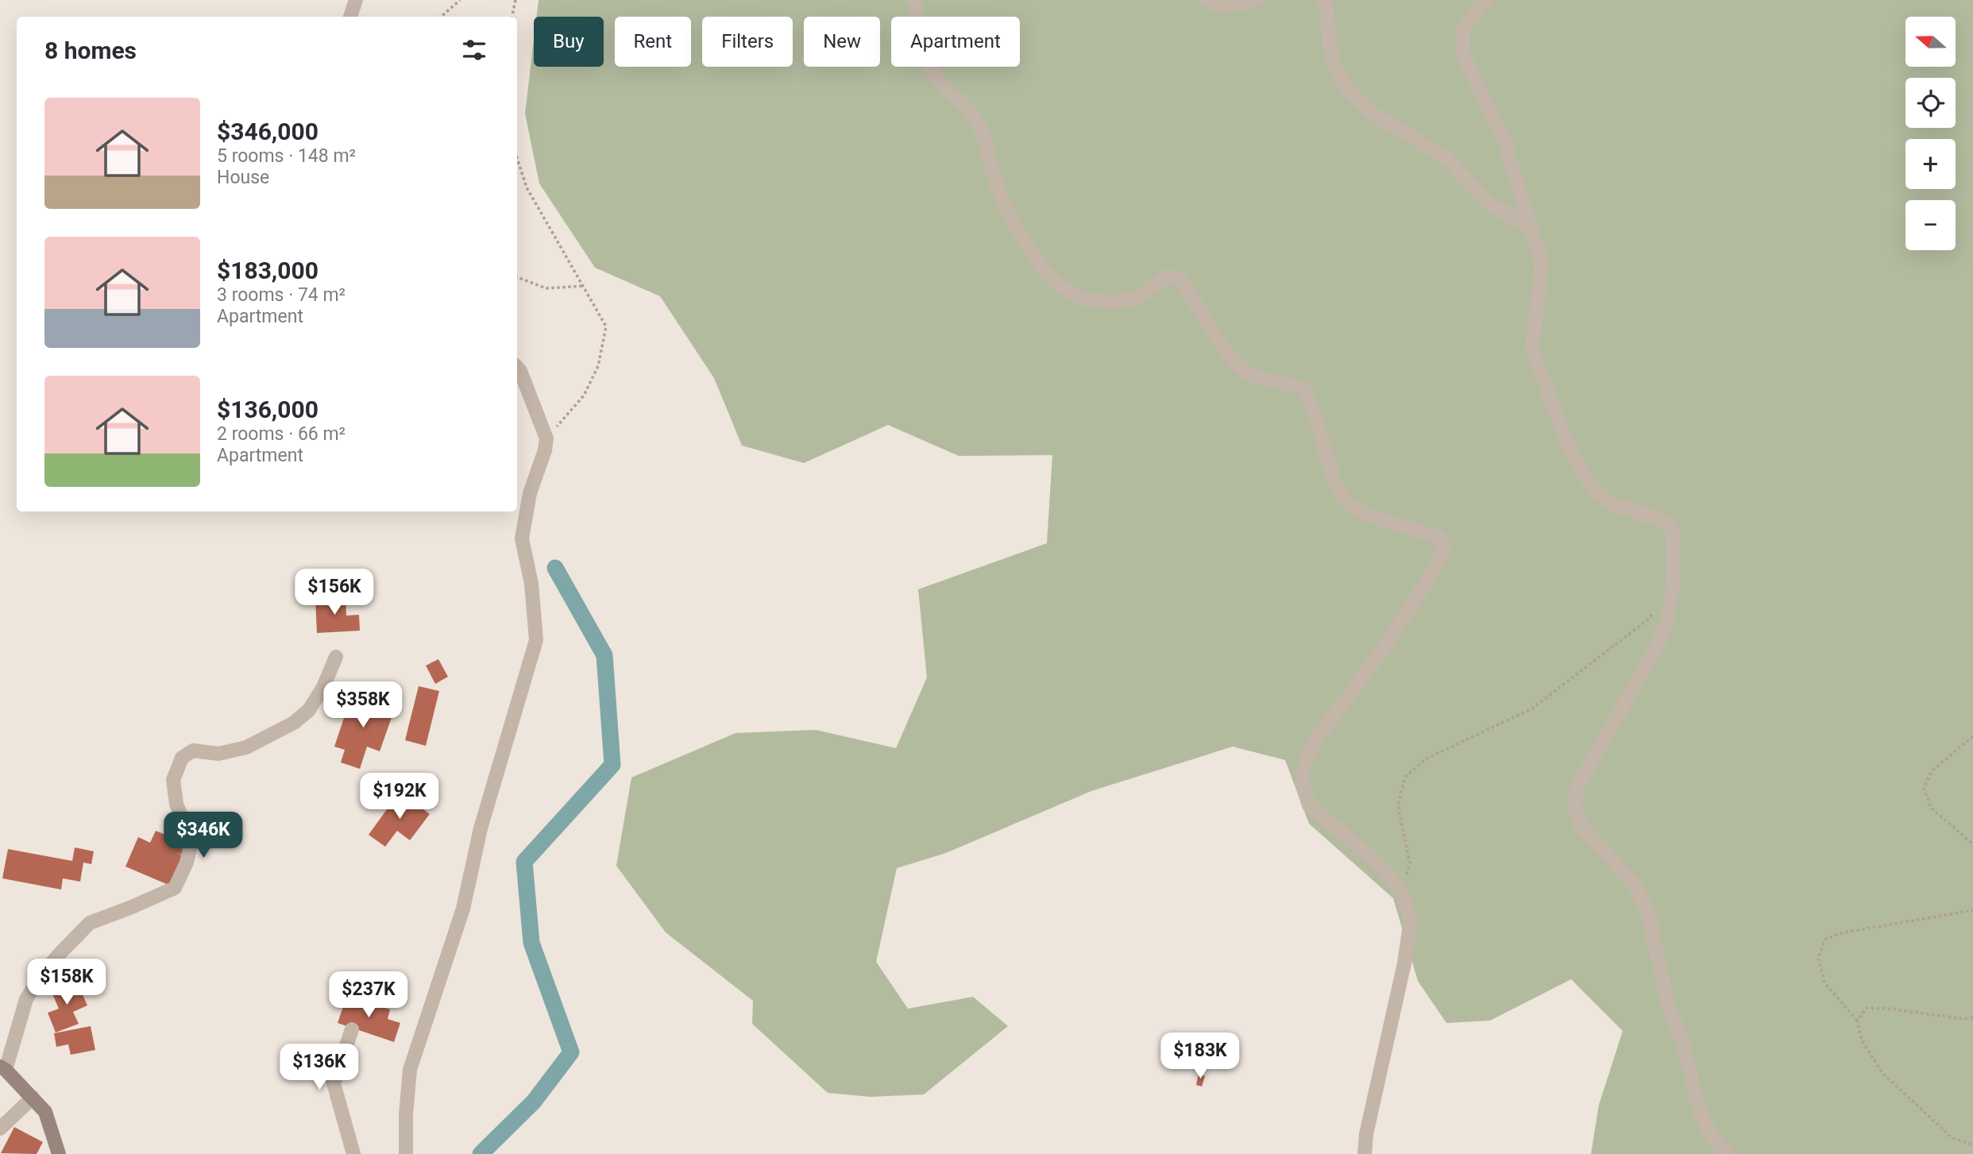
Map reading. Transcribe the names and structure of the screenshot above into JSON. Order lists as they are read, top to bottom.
{
  "north": "left",
  "page": {
    "map_buttons": ["+", "−"],
    "chip": [
      "Buy",
      "Rent",
      "Filters",
      "New",
      "Apartment"
    ],
    "heading": "8 homes",
    "list": [
      {
        "name": "$346,000",
        "note": "5 rooms · 148 m² · House"
      },
      {
        "name": "$183,000",
        "note": "3 rooms · 74 m² · Apartment"
      },
      {
        "name": "$136,000",
        "note": "2 rooms · 66 m² · Apartment"
      }
    ],
    "price": [
      "$156K",
      "$358K",
      "$192K",
      "$346K",
      "$158K",
      "$237K",
      "$183K",
      "$136K"
    ]
  }
}
